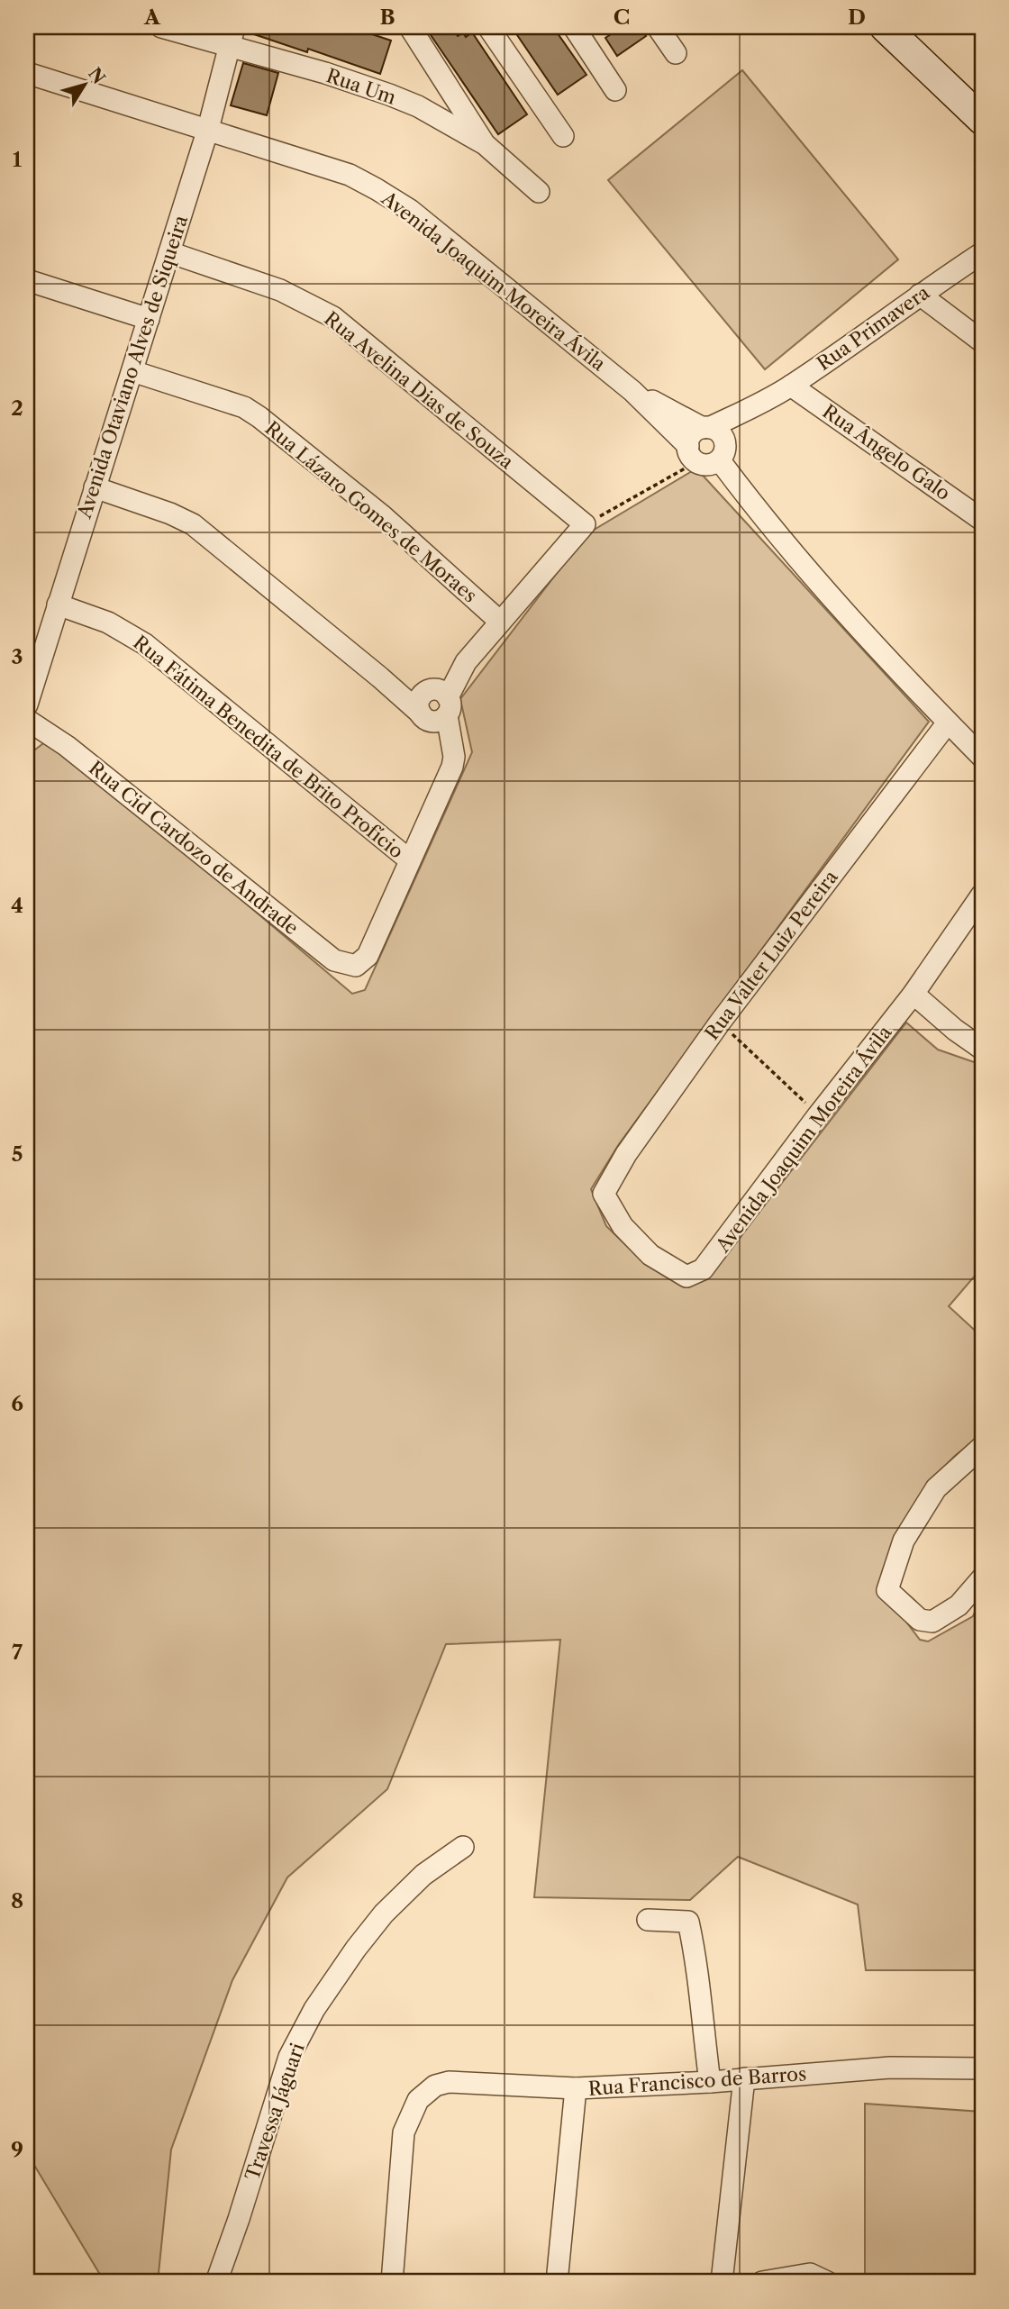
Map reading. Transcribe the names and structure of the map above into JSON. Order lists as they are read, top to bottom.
{
  "streets": {
    "street": [
      "Rua Um",
      "Avenida Joaquim Moreira Ávila",
      "Rua Primavera",
      "Avenida Otaviano Alves de Siqueira",
      "Rua Avelina Dias de Souza",
      "Rua Ângelo Galo",
      "Rua Lázaro Gomes de Moraes",
      "Rua Fátima Benedita de Brito Profício",
      "Rua Cid Cardozo de Andrade",
      "Rua Valter Luiz Pereira",
      "Rua Francisco de Barros",
      "Travessa Jáguari"
    ]
  },
  "crossings": [
    ["Rua Um", "Avenida Otaviano Alves de Siqueira"],
    ["Avenida Joaquim Moreira Ávila", "Rua Primavera"],
    ["Avenida Joaquim Moreira Ávila", "Avenida Otaviano Alves de Siqueira"],
    ["Avenida Joaquim Moreira Ávila", "Rua Valter Luiz Pereira"],
    ["Rua Primavera", "Rua Ângelo Galo"],
    ["Avenida Otaviano Alves de Siqueira", "Rua Avelina Dias de Souza"],
    ["Avenida Otaviano Alves de Siqueira", "Rua Lázaro Gomes de Moraes"],
    ["Avenida Otaviano Alves de Siqueira", "Rua Fátima Benedita de Brito Profício"],
    ["Rua Fátima Benedita de Brito Profício", "Rua Cid Cardozo de Andrade"]
  ],
  "north": "top right",
  "grid": {
    "columns": [
      "A",
      "B",
      "C",
      "D"
    ],
    "rows": [
      "1",
      "2",
      "3",
      "4",
      "5",
      "6",
      "7",
      "8",
      "9"
    ]
  }
}
